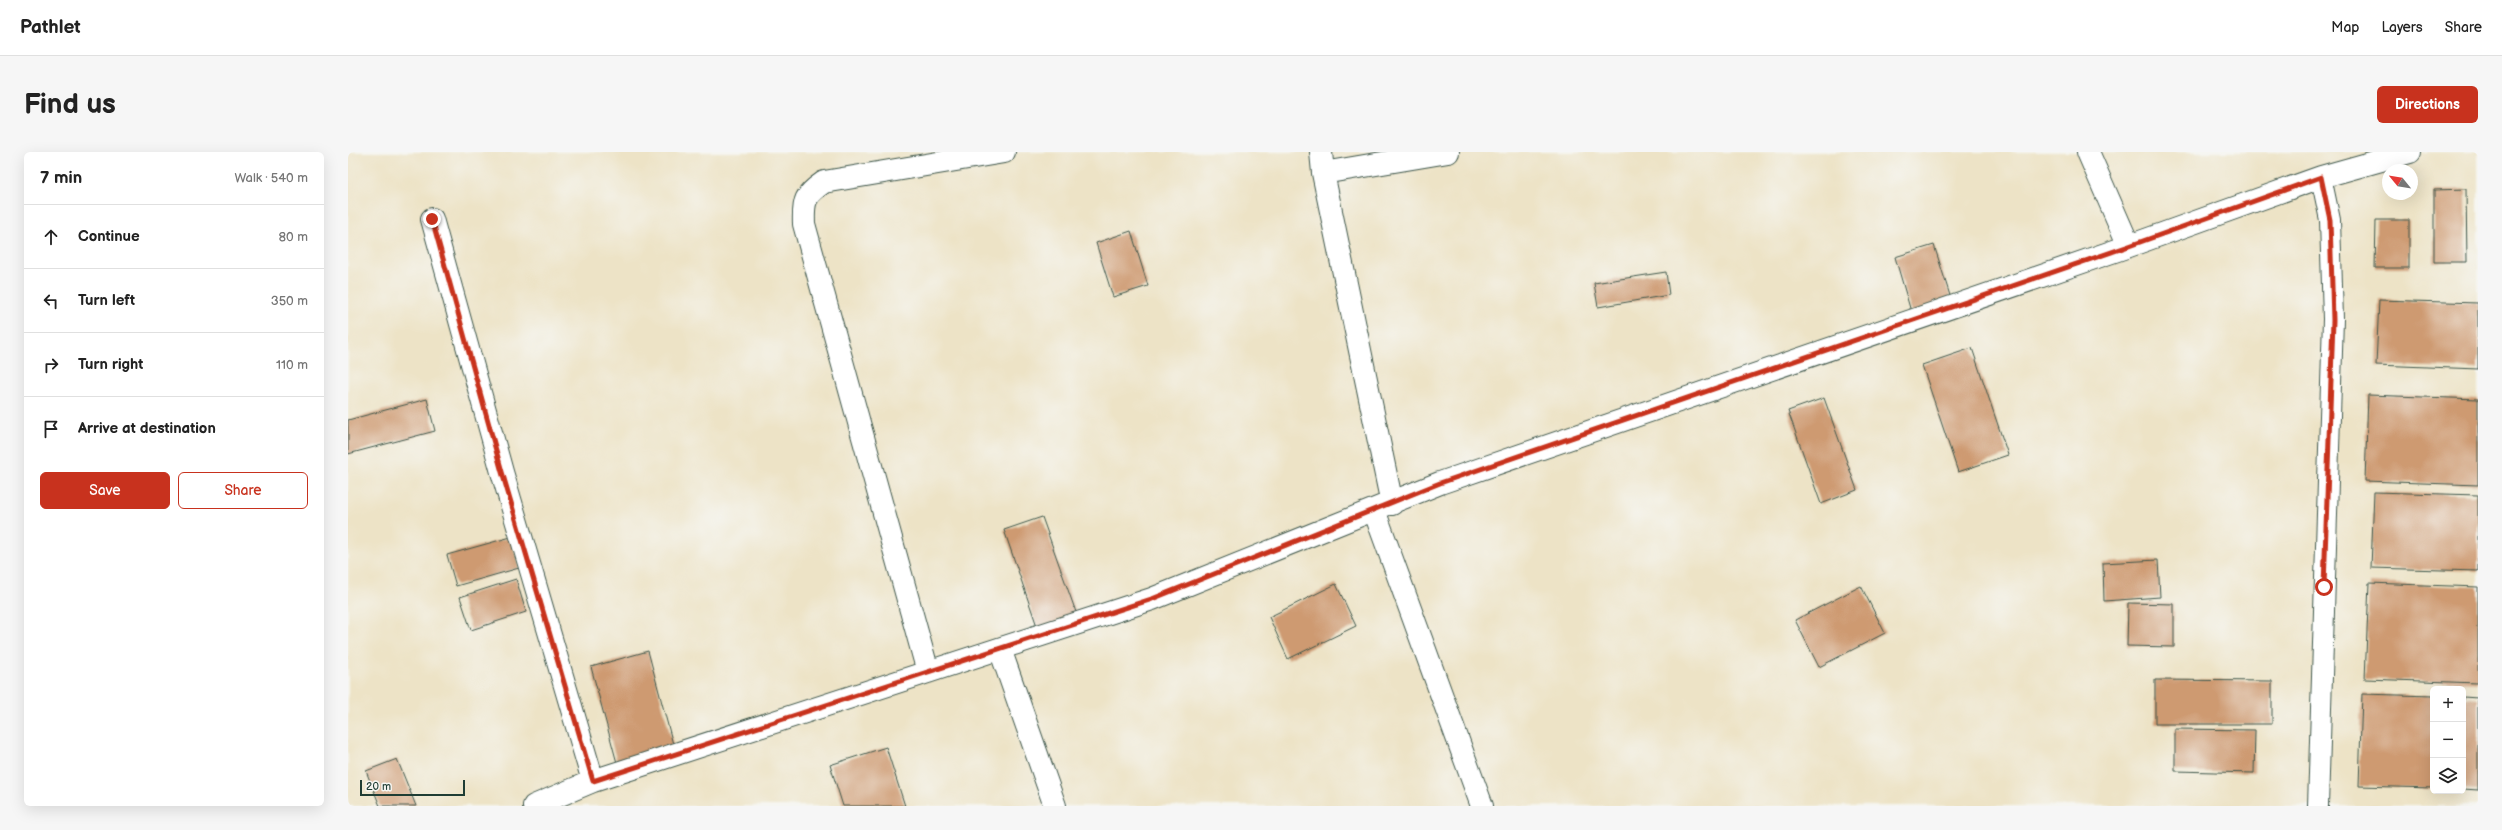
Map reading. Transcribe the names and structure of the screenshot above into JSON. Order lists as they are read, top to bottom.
{
  "scale_bar": "20 m",
  "north": "top left",
  "page": {
    "header": "Pathlet",
    "nav": ["Map", "Layers", "Share"],
    "buttons": [
      "Directions",
      ["Save", "Share"]
    ],
    "title": "Find us",
    "heading": ["7 min", "Walk · 540 m"],
    "list": [
      ["Continue", "80 m"],
      ["Turn left", "350 m"],
      ["Turn right", "110 m"],
      "Arrive at destination"
    ],
    "map_buttons": ["+", "−"],
    "scale": "20 m"
  }
}
